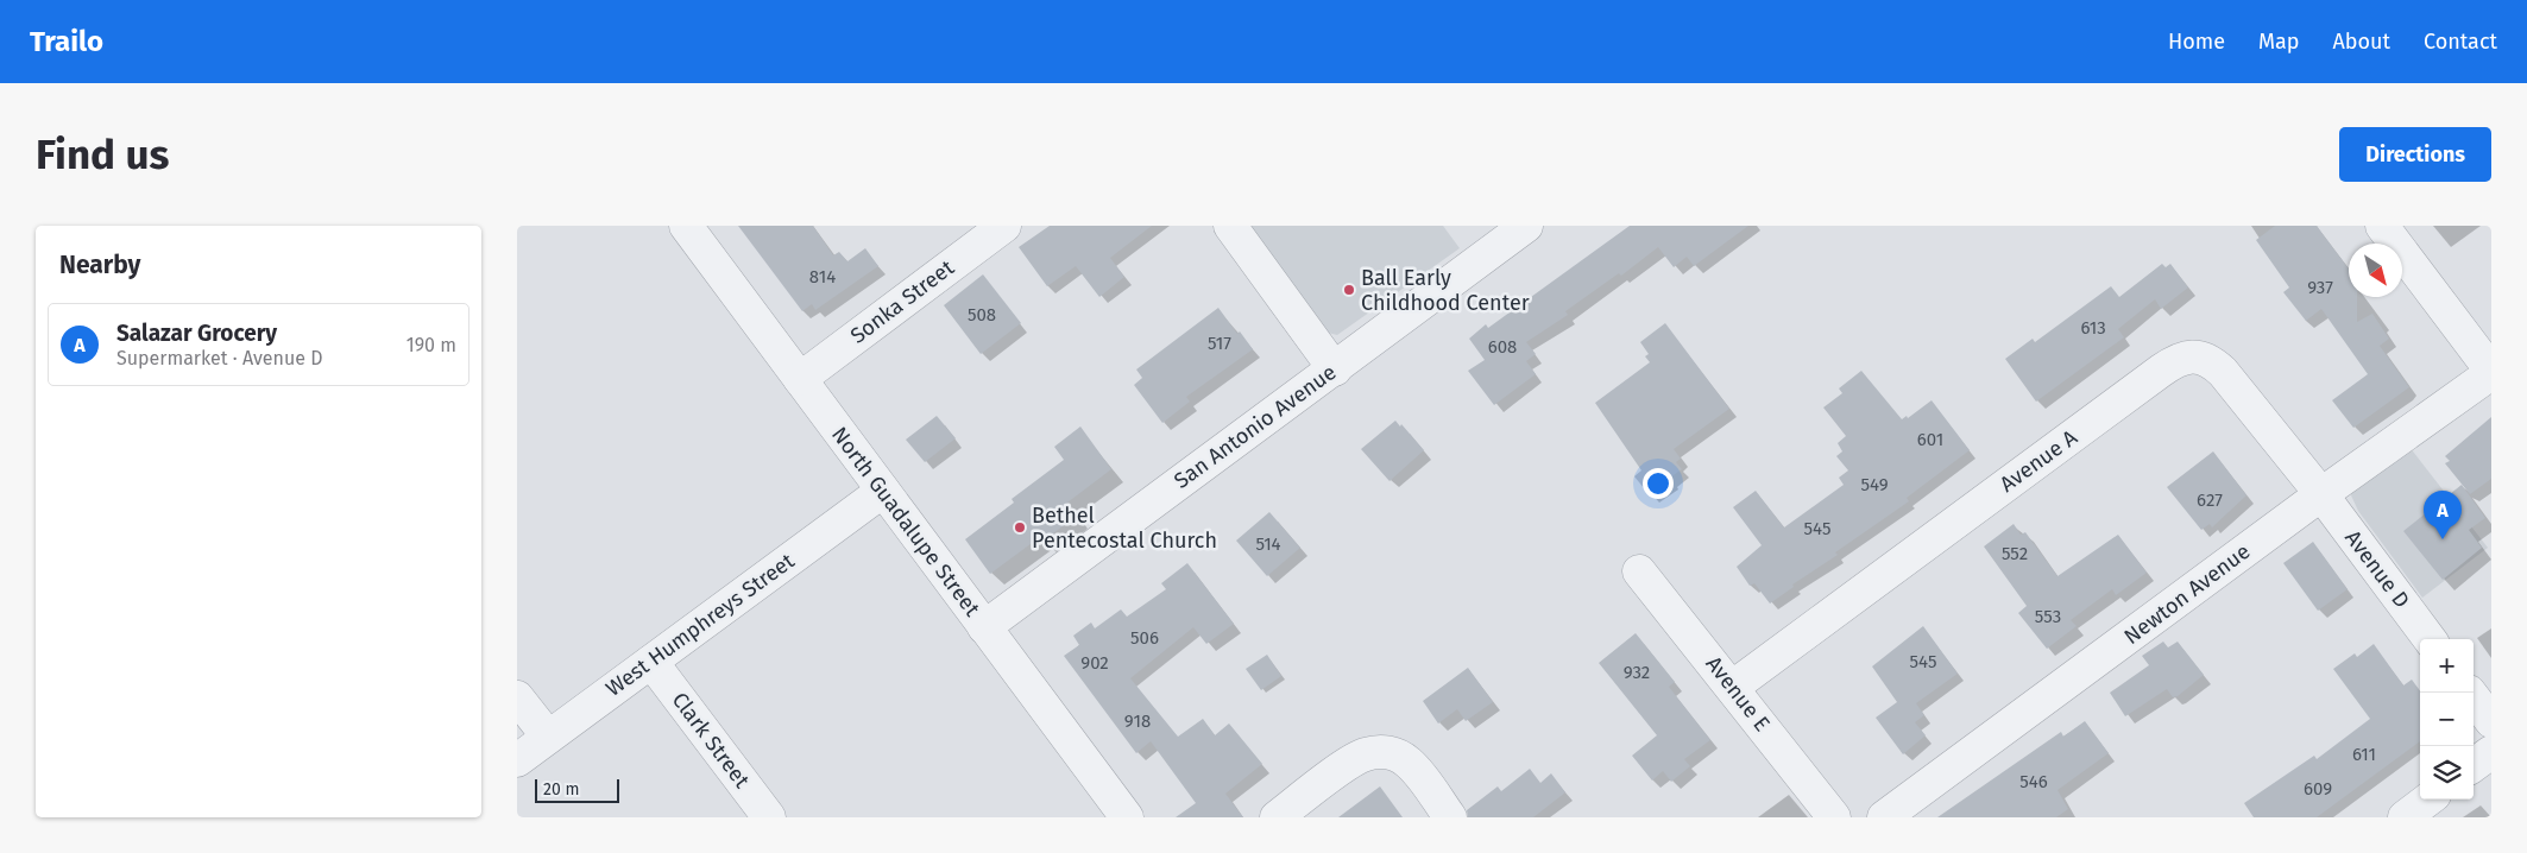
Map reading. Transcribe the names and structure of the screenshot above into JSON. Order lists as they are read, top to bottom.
{
  "streets": {
    "street": [
      "Sonka Street",
      "San Antonio Avenue",
      "Avenue A",
      "North Guadalupe Street",
      "Avenue D",
      "Newton Avenue",
      "West Humphreys Street",
      "Avenue E",
      "Clark Street"
    ]
  },
  "crossings": [
    ["Sonka Street", "North Guadalupe Street"],
    ["San Antonio Avenue", "North Guadalupe Street"],
    ["Avenue A", "Avenue D"],
    ["Avenue A", "Newton Avenue"],
    ["Avenue A", "Avenue E"],
    ["North Guadalupe Street", "West Humphreys Street"],
    ["Avenue D", "Newton Avenue"],
    ["West Humphreys Street", "Clark Street"]
  ],
  "places": ["Ball Early Childhood Center", "Bethel Pentecostal Church"],
  "house_numbers": [
    "814",
    "937",
    "508",
    "613",
    "517",
    "608",
    "601",
    "549",
    "627",
    "545",
    "514",
    "552",
    "553",
    "506",
    "545",
    "902",
    "932",
    "918",
    "611",
    "546",
    "609"
  ],
  "scale_bar": "20 m",
  "north": "bottom right",
  "page": {
    "header": "Trailo",
    "nav": [
      "Home",
      "Map",
      "About",
      "Contact"
    ],
    "buttons": "Directions",
    "title": "Find us",
    "heading": "Nearby",
    "list": [
      {
        "mark": "A",
        "name": "Salazar Grocery",
        "note": "Supermarket · Avenue D",
        "value": "190 m"
      }
    ],
    "pins": "A",
    "map_buttons": ["+", "−"],
    "scale": "20 m"
  }
}
